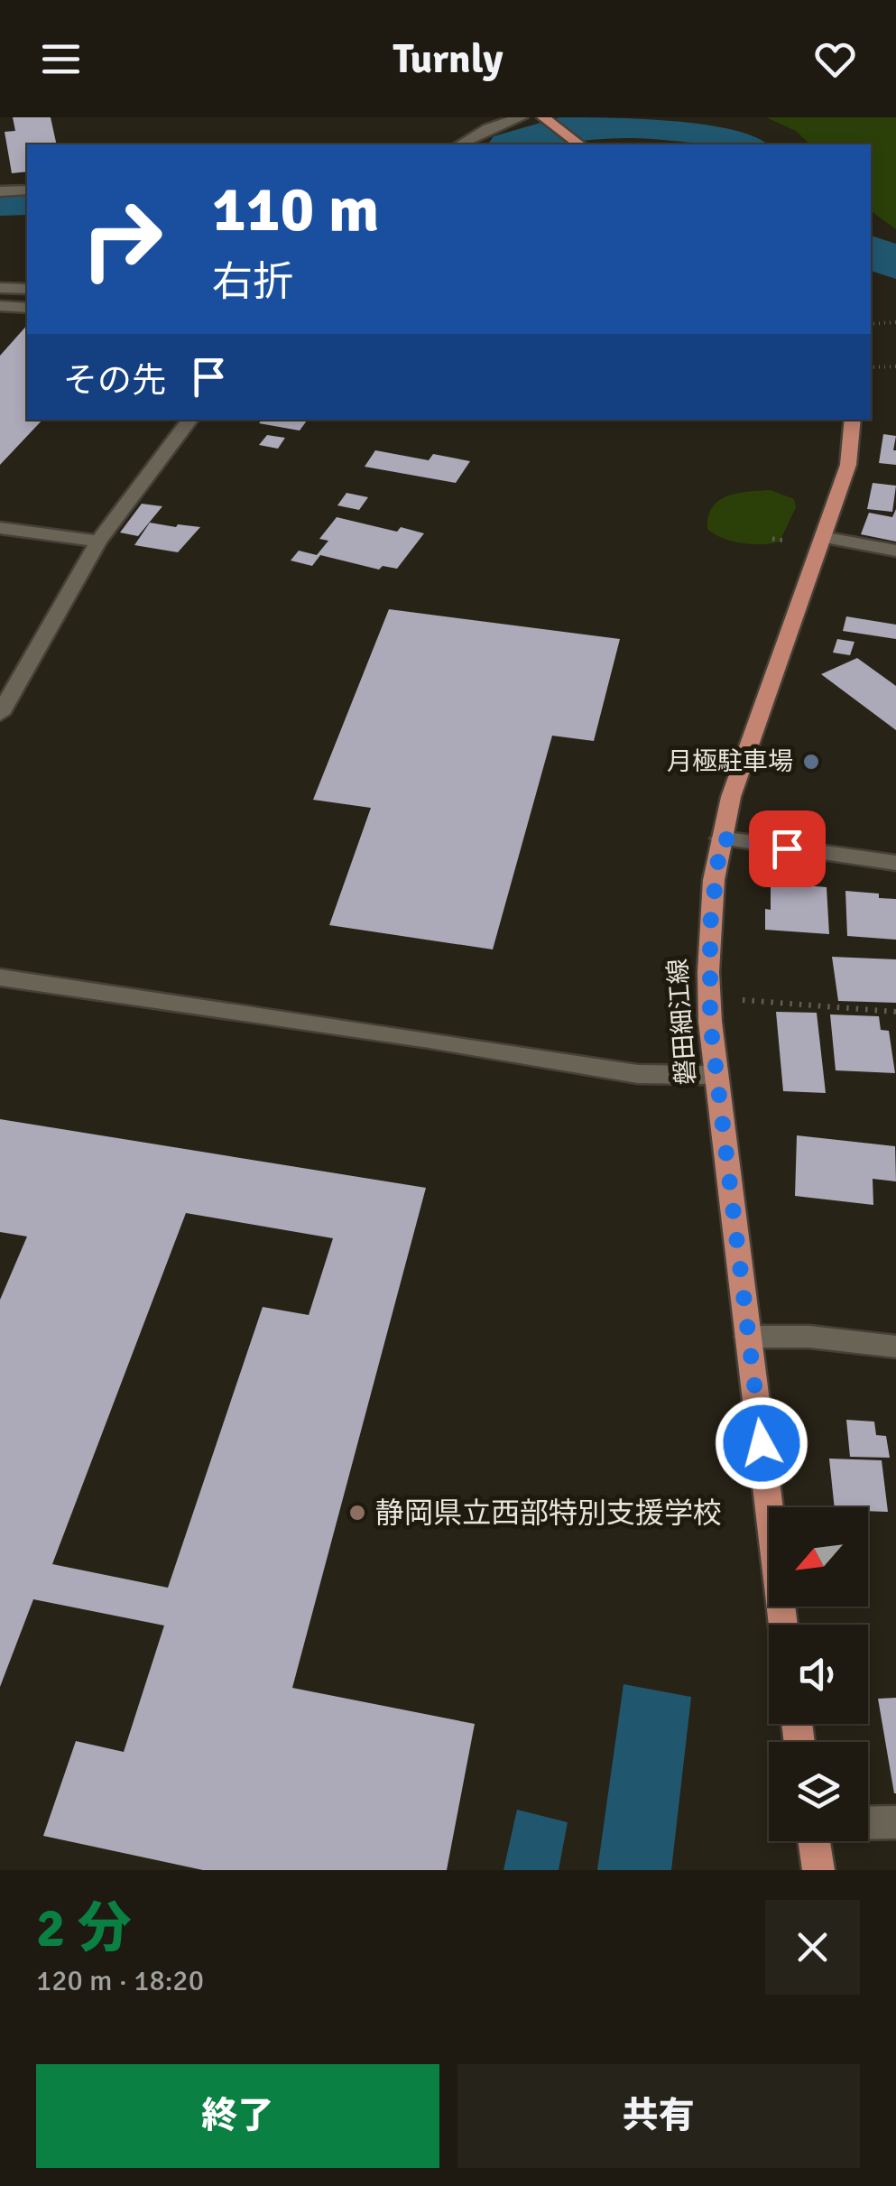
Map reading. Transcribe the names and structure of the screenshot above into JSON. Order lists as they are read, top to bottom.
{
  "streets": {
    "main road": ["磐田細江線"]
  },
  "places": ["月極駐車場", "静岡県立西部特別支援学校"],
  "north": "bottom left",
  "page": {
    "header": "Turnly",
    "turn": ["110 m", "右折"],
    "then": "その先",
    "heading": ["2 分", "120 m · 18:20"],
    "buttons": ["終了", "共有"]
  }
}
